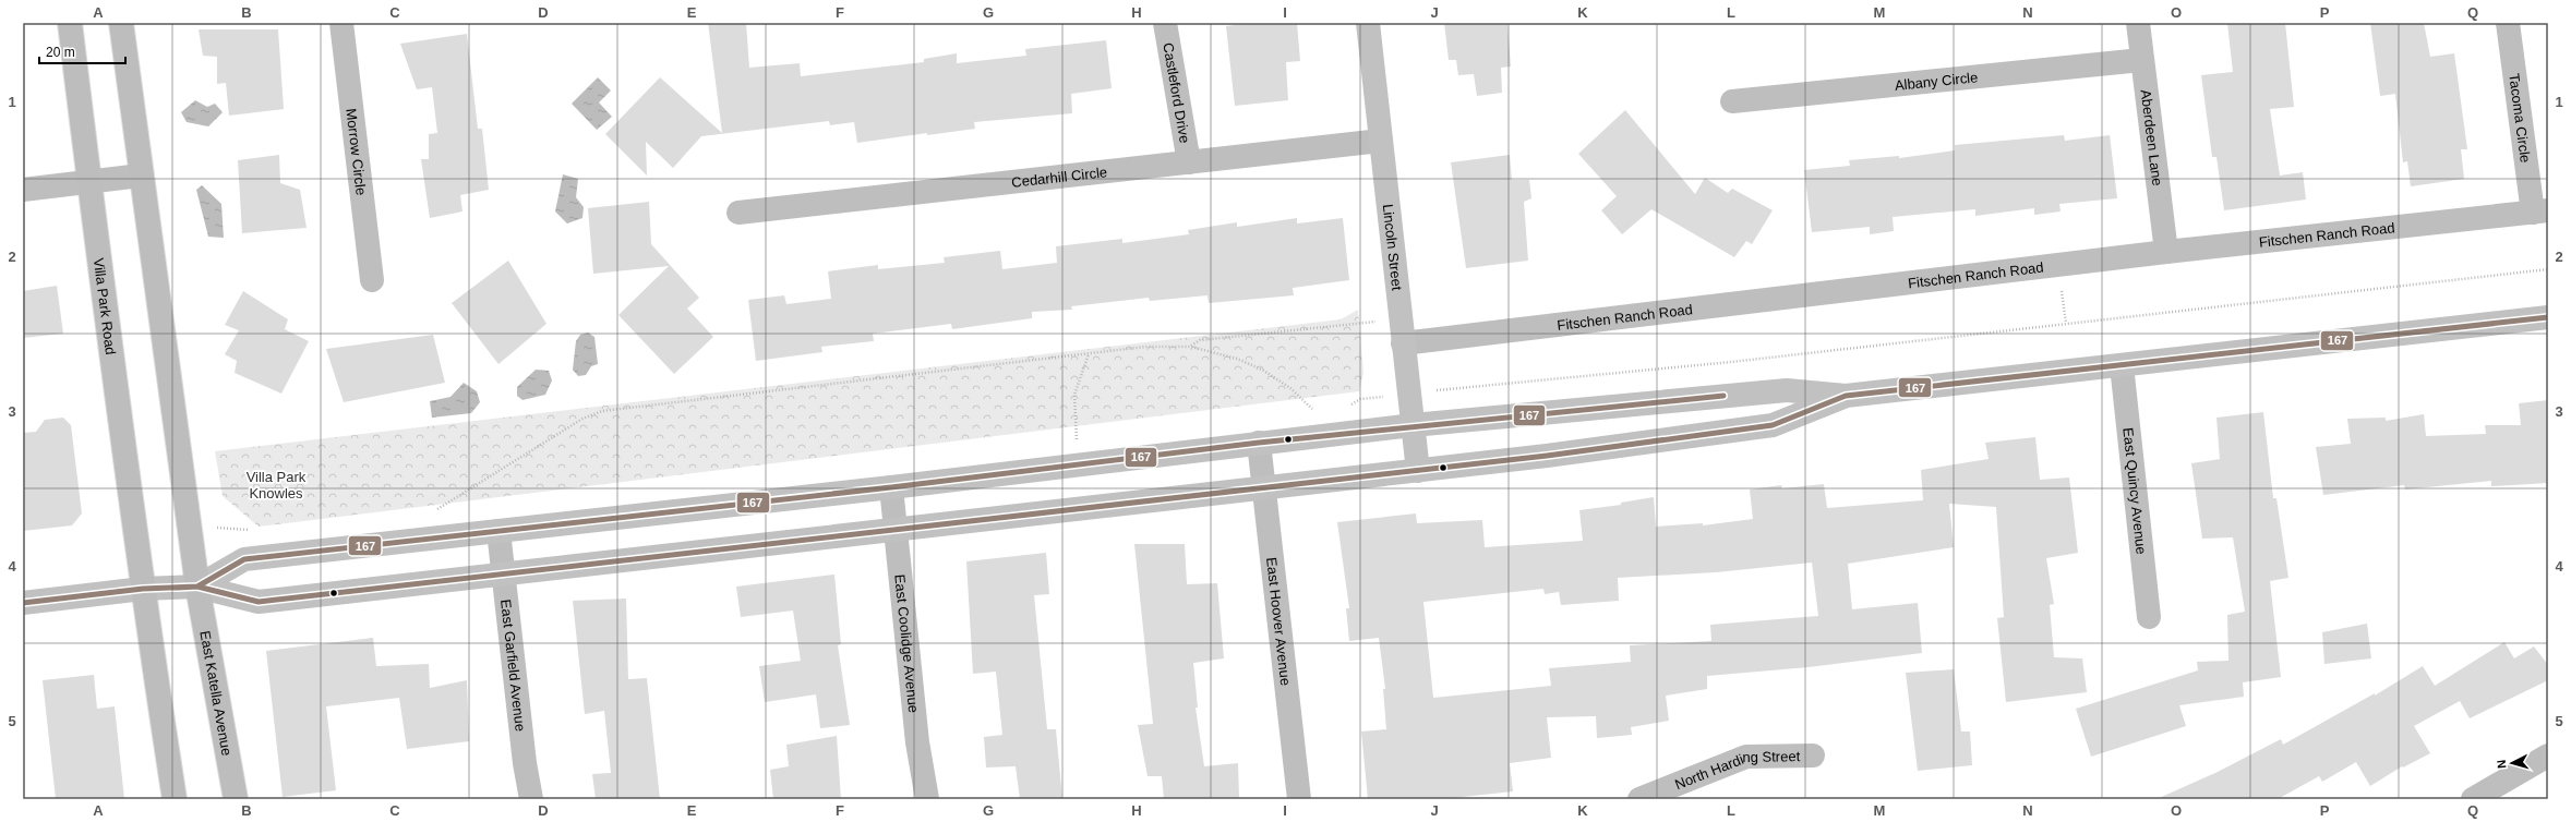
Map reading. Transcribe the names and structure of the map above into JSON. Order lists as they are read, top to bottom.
{
  "streets": {
    "main road": ["Villa Park Road", "East Katella Avenue"],
    "street": [
      "Albany Circle",
      "Castleford Drive",
      "Tacoma Circle",
      "Aberdeen Lane",
      "Morrow Circle",
      "Cedarhill Circle",
      "Fitschen Ranch Road",
      "Lincoln Street",
      "East Quincy Avenue",
      "East Hoover Avenue",
      "East Coolidge Avenue",
      "East Garfield Avenue",
      "North Harding Street"
    ]
  },
  "crossings": [
    ["Albany Circle", "Aberdeen Lane"],
    ["Castleford Drive", "Cedarhill Circle"],
    ["Tacoma Circle", "Fitschen Ranch Road"],
    ["Aberdeen Lane", "Fitschen Ranch Road"],
    ["Cedarhill Circle", "Lincoln Street"],
    ["Fitschen Ranch Road", "Lincoln Street"]
  ],
  "parks": ["Villa Park Knowles"],
  "lines": ["transit line 167"],
  "scale_bar": "20 m",
  "north": "left",
  "grid": {
    "columns": [
      "A",
      "B",
      "C",
      "D",
      "E",
      "F",
      "G",
      "H",
      "I",
      "J",
      "K",
      "L",
      "M",
      "N",
      "O",
      "P",
      "Q"
    ],
    "rows": [
      "1",
      "2",
      "3",
      "4",
      "5"
    ]
  }
}
